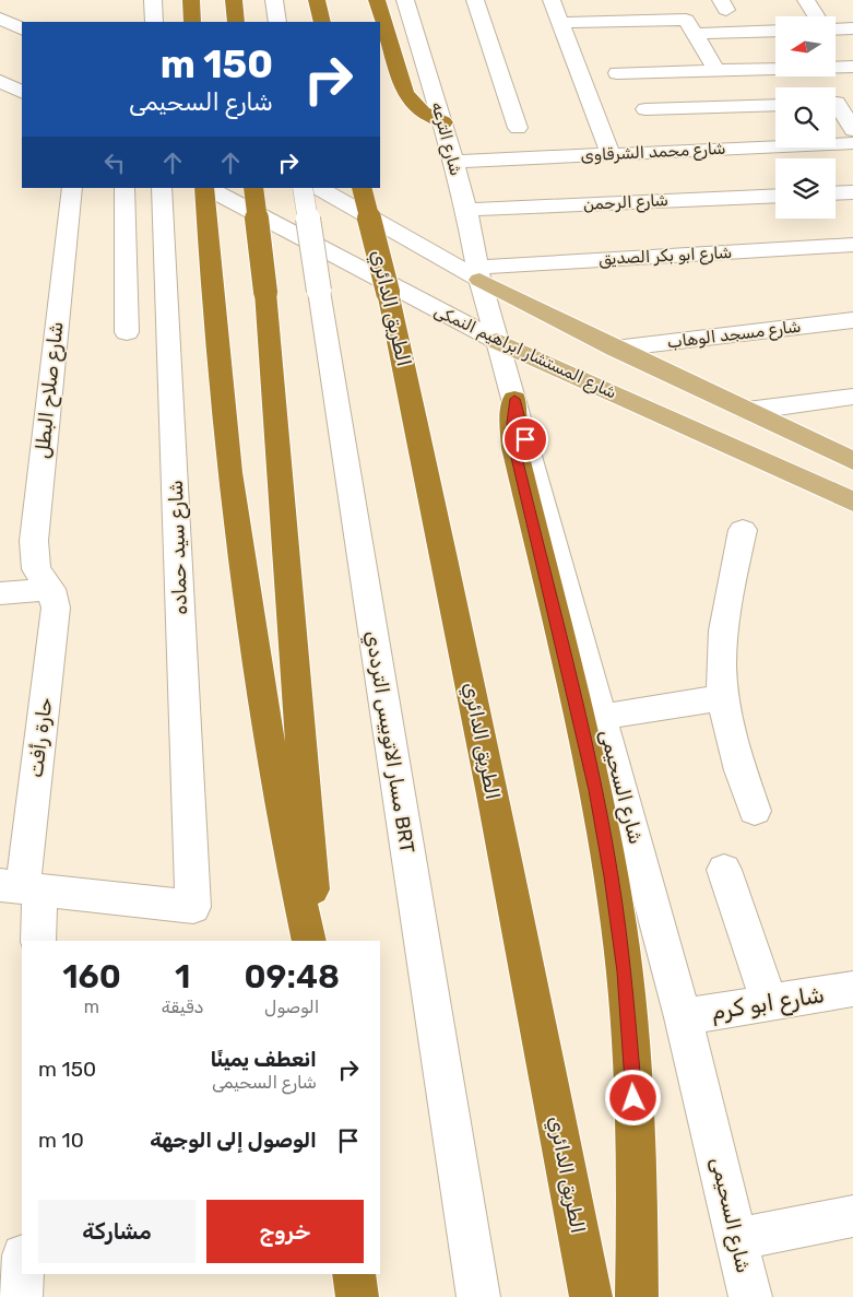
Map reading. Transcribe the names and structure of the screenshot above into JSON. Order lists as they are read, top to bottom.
{
  "streets": {
    "highway": ["الطريق الدائري"],
    "main road": ["شارع المستشار ابراهيم النمكى"],
    "street": [
      "شارع الترعه",
      "شارع محمد الشرقاوى",
      "شارع الرحمن",
      "شارع ابو بكر الصديق",
      "شارع مسجد الوهاب",
      "شارع صلاح البطل",
      "شارع سيد حماده",
      "حارة رأفت",
      "مسار الاتوبيس الترددي BRT",
      "شارع السحيمى",
      "شارع ابو كرم"
    ]
  },
  "crossings": [
    ["شارع الترعه", "شارع محمد الشرقاوى"],
    ["شارع الترعه", "شارع الرحمن"],
    ["شارع الترعه", "شارع ابو بكر الصديق"],
    ["شارع الترعه", "شارع السحيمى"],
    ["شارع ابو بكر الصديق", "شارع السحيمى"],
    ["شارع المستشار ابراهيم النمكى", "شارع السحيمى"],
    ["شارع صلاح البطل", "حارة رأفت"],
    ["شارع سيد حماده", "حارة رأفت"],
    ["شارع السحيمى", "شارع ابو كرم"]
  ],
  "north": "left",
  "page": {
    "turn": ["150 m", "شارع السحيمى"],
    "eta": [
      "09:48",
      "الوصول",
      "1",
      "دقيقة",
      "160",
      "m"
    ],
    "list": [
      {
        "name": "انعطف يمينًا",
        "note": "شارع السحيمى",
        "value": "150 m"
      },
      {
        "name": "الوصول إلى الوجهة",
        "value": "10 m"
      }
    ],
    "buttons": ["خروج", "مشاركة"]
  }
}
